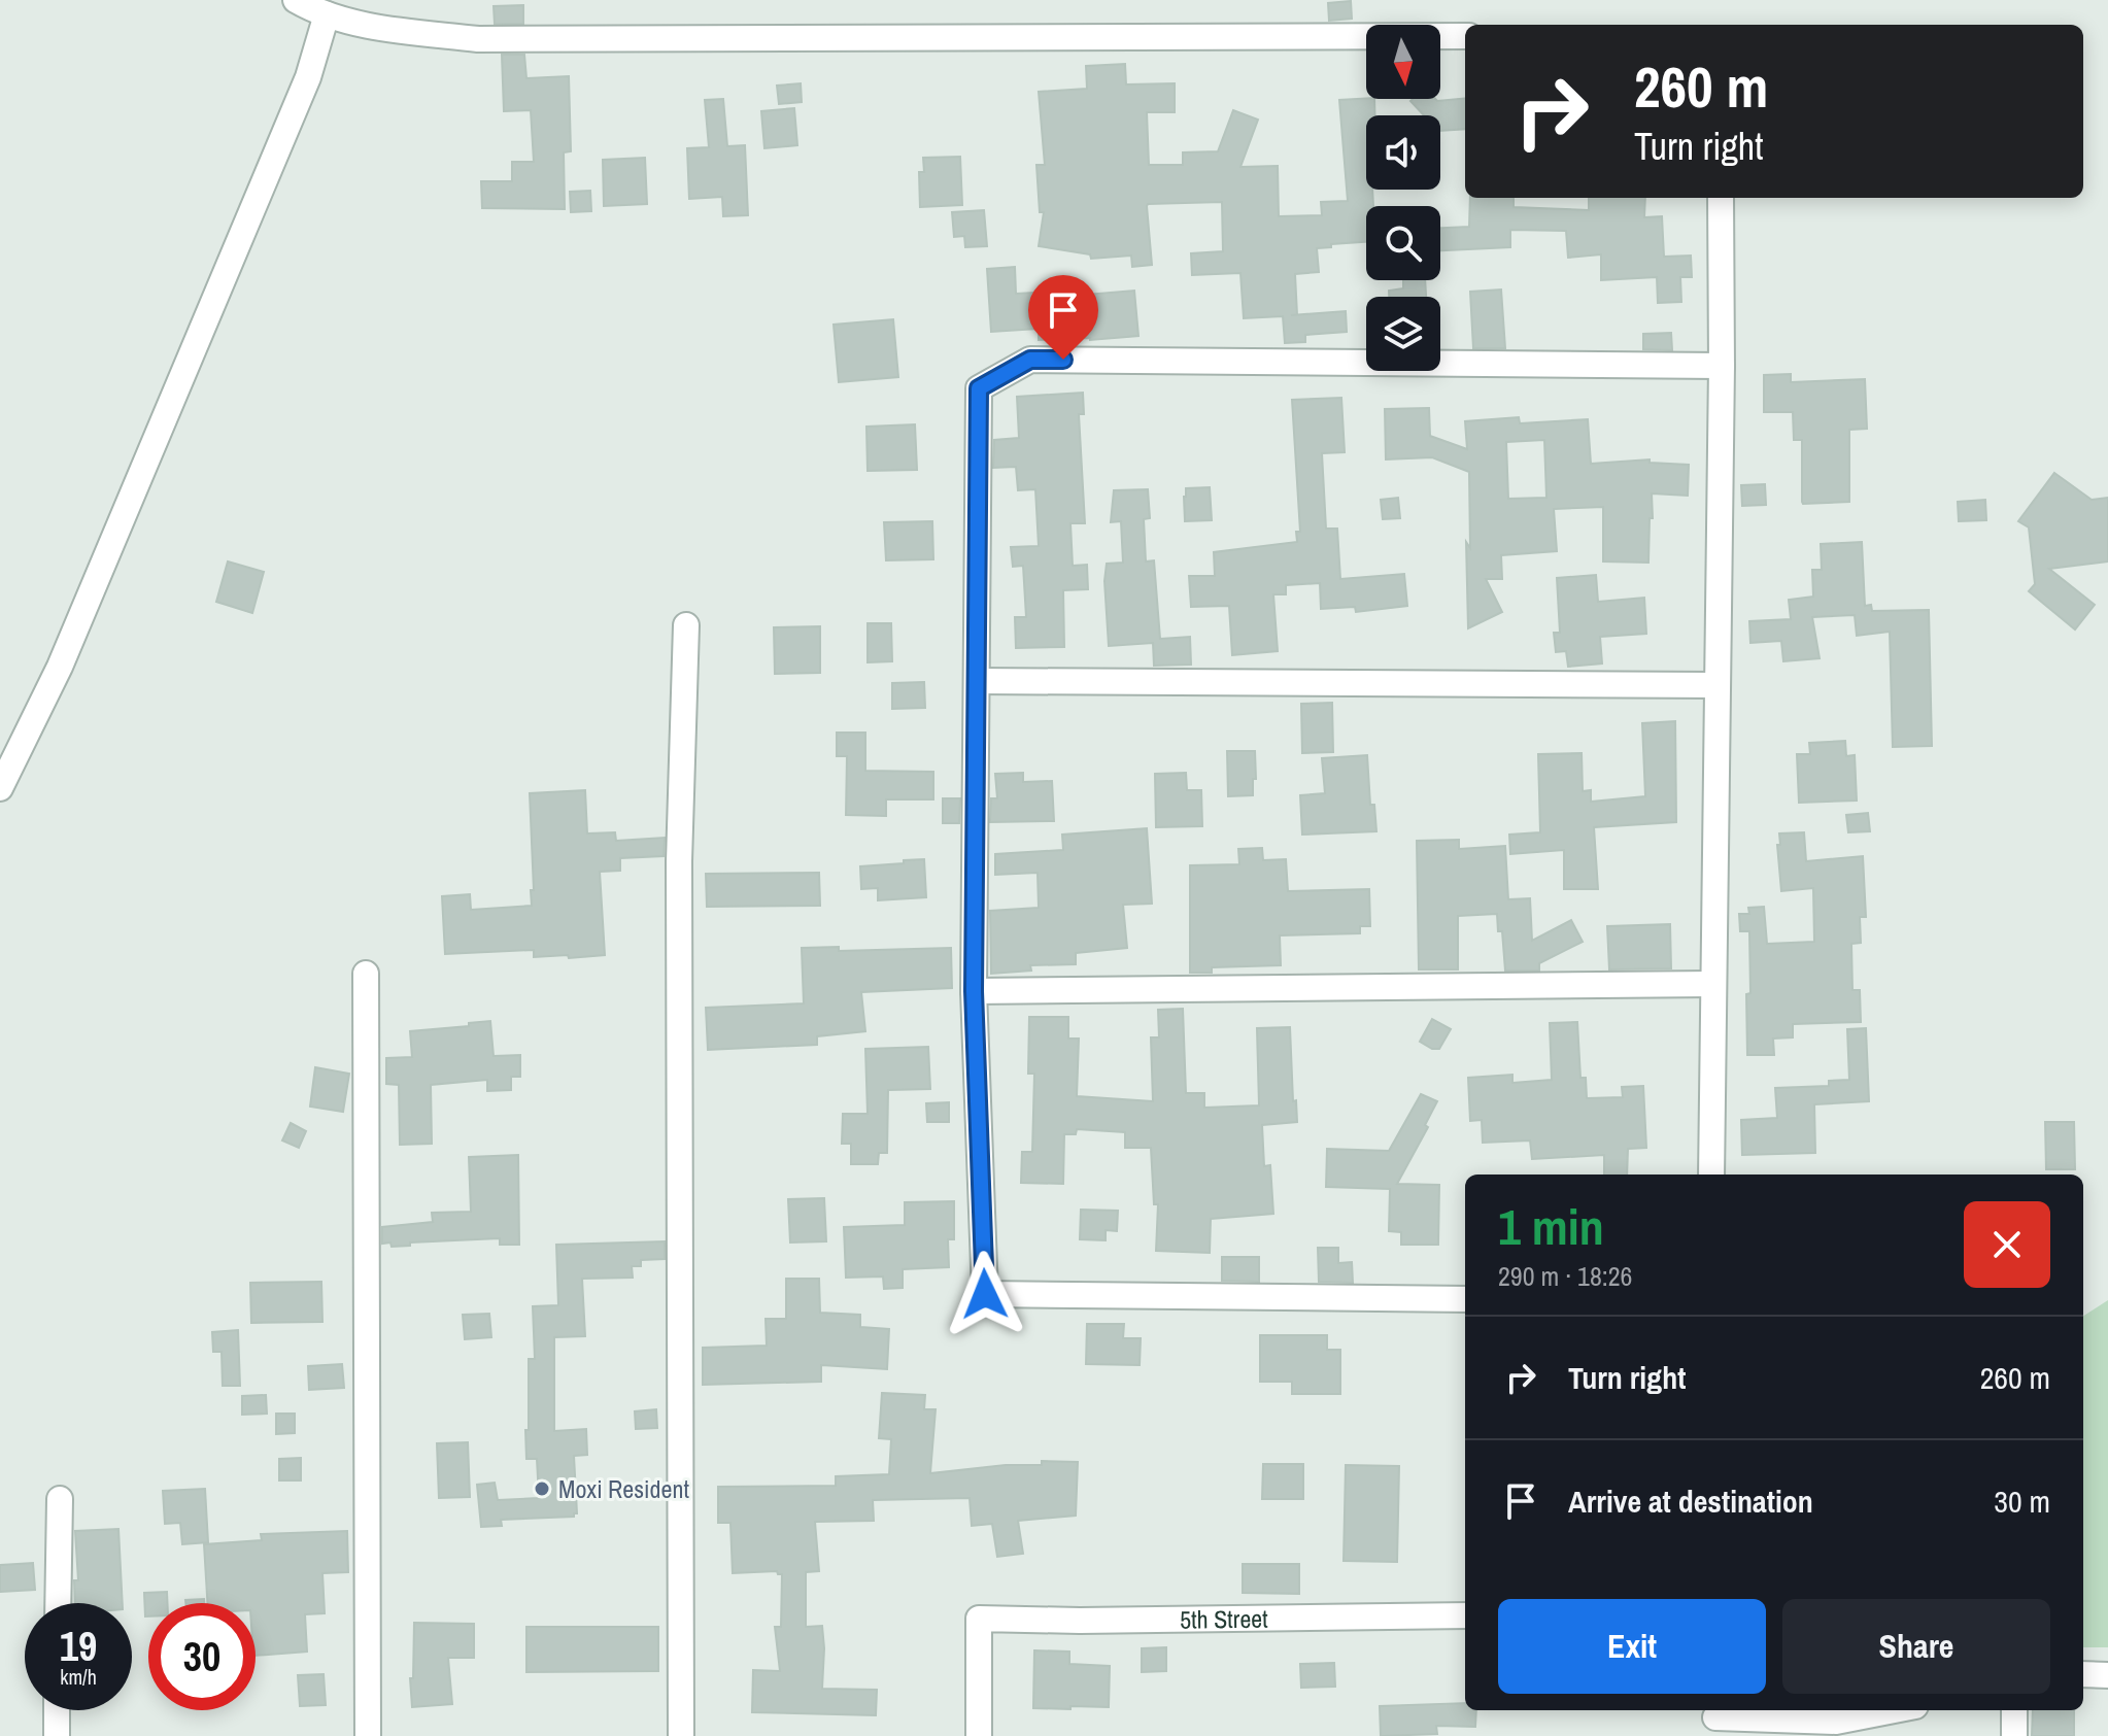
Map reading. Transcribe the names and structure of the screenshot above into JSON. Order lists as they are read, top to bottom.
{
  "streets": {
    "street": ["5th Street"]
  },
  "places": ["Moxi Resident"],
  "north": "bottom",
  "page": {
    "turn": ["260 m", "Turn right"],
    "heading": ["1 min", "290 m · 18:26"],
    "list": [
      {
        "name": "Turn right",
        "value": "260 m"
      },
      {
        "name": "Arrive at destination",
        "value": "30 m"
      }
    ],
    "buttons": ["Exit", "Share"],
    "speed": "19 km/h",
    "limit": "30"
  }
}
